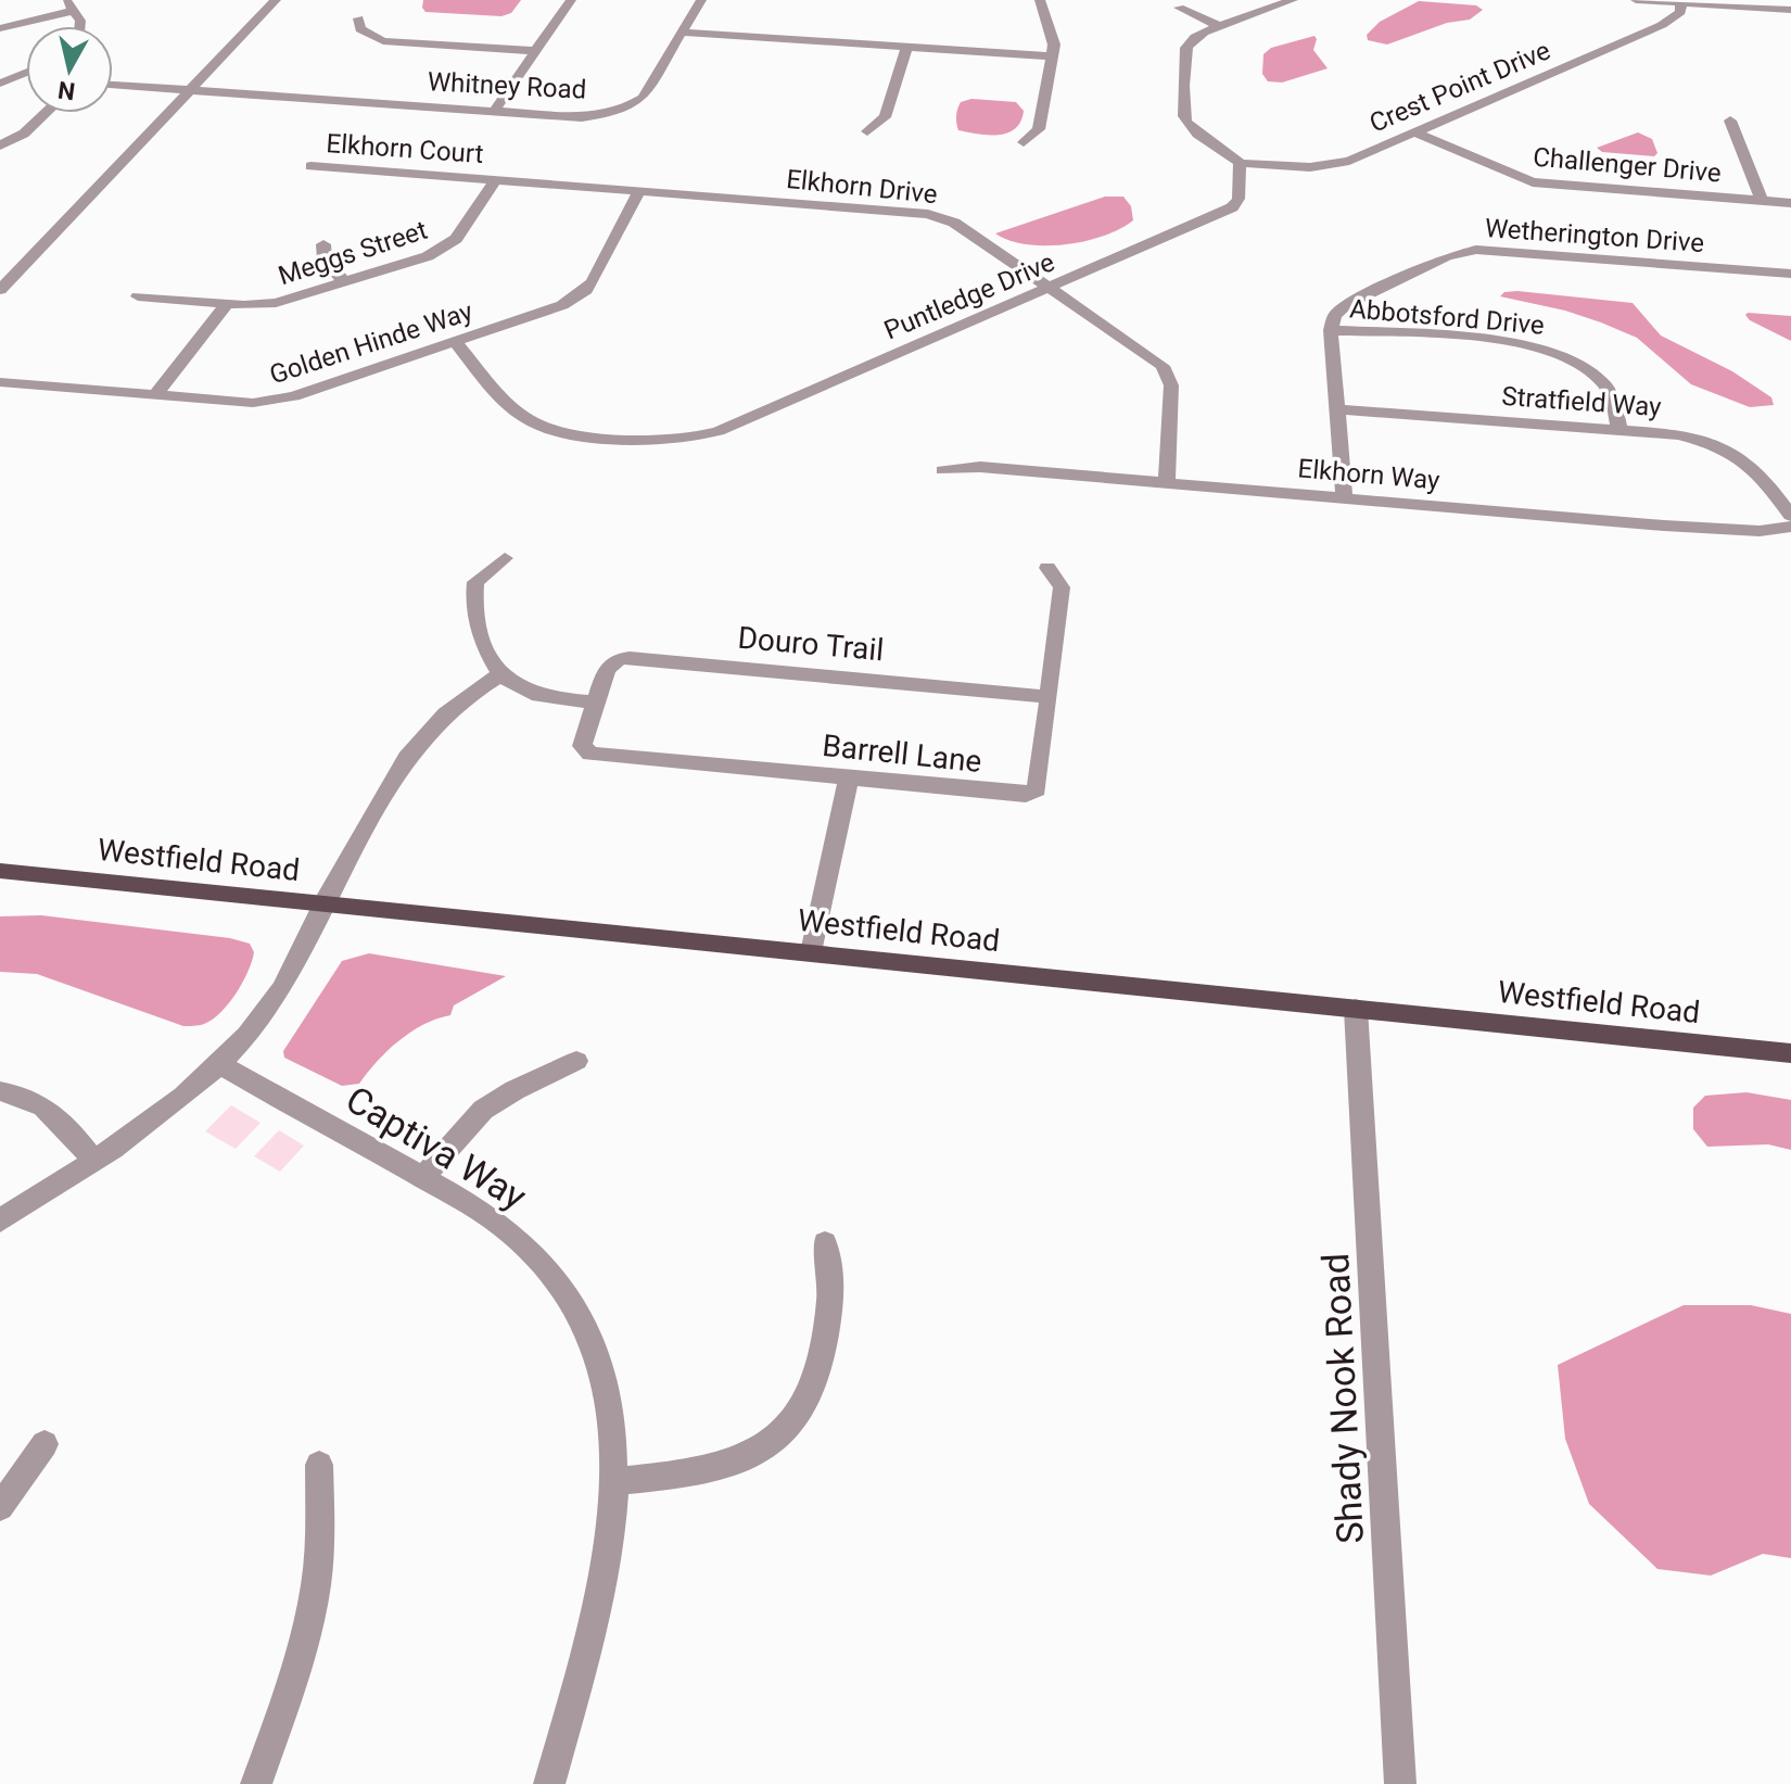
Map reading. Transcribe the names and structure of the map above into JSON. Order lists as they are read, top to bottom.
{
  "streets": {
    "main road": ["Westfield Road"],
    "street": [
      "Whitney Road",
      "Crest Point Drive",
      "Elkhorn Court",
      "Challenger Drive",
      "Elkhorn Drive",
      "Wetherington Drive",
      "Meggs Street",
      "Puntledge Drive",
      "Abbotsford Drive",
      "Golden Hinde Way",
      "Stratfield Way",
      "Elkhorn Way",
      "Douro Trail",
      "Barrell Lane",
      "Captiva Way",
      "Shady Nook Road"
    ]
  },
  "crossings": [
    ["Crest Point Drive", "Challenger Drive"],
    ["Crest Point Drive", "Puntledge Drive"],
    ["Elkhorn Court", "Elkhorn Drive"],
    ["Elkhorn Court", "Meggs Street"],
    ["Elkhorn Drive", "Meggs Street"],
    ["Elkhorn Drive", "Puntledge Drive"],
    ["Elkhorn Drive", "Golden Hinde Way"],
    ["Elkhorn Drive", "Elkhorn Way"],
    ["Wetherington Drive", "Abbotsford Drive"],
    ["Puntledge Drive", "Golden Hinde Way"],
    ["Abbotsford Drive", "Stratfield Way"],
    ["Douro Trail", "Barrell Lane"],
    ["Westfield Road", "Shady Nook Road"]
  ],
  "north": "bottom"
}
